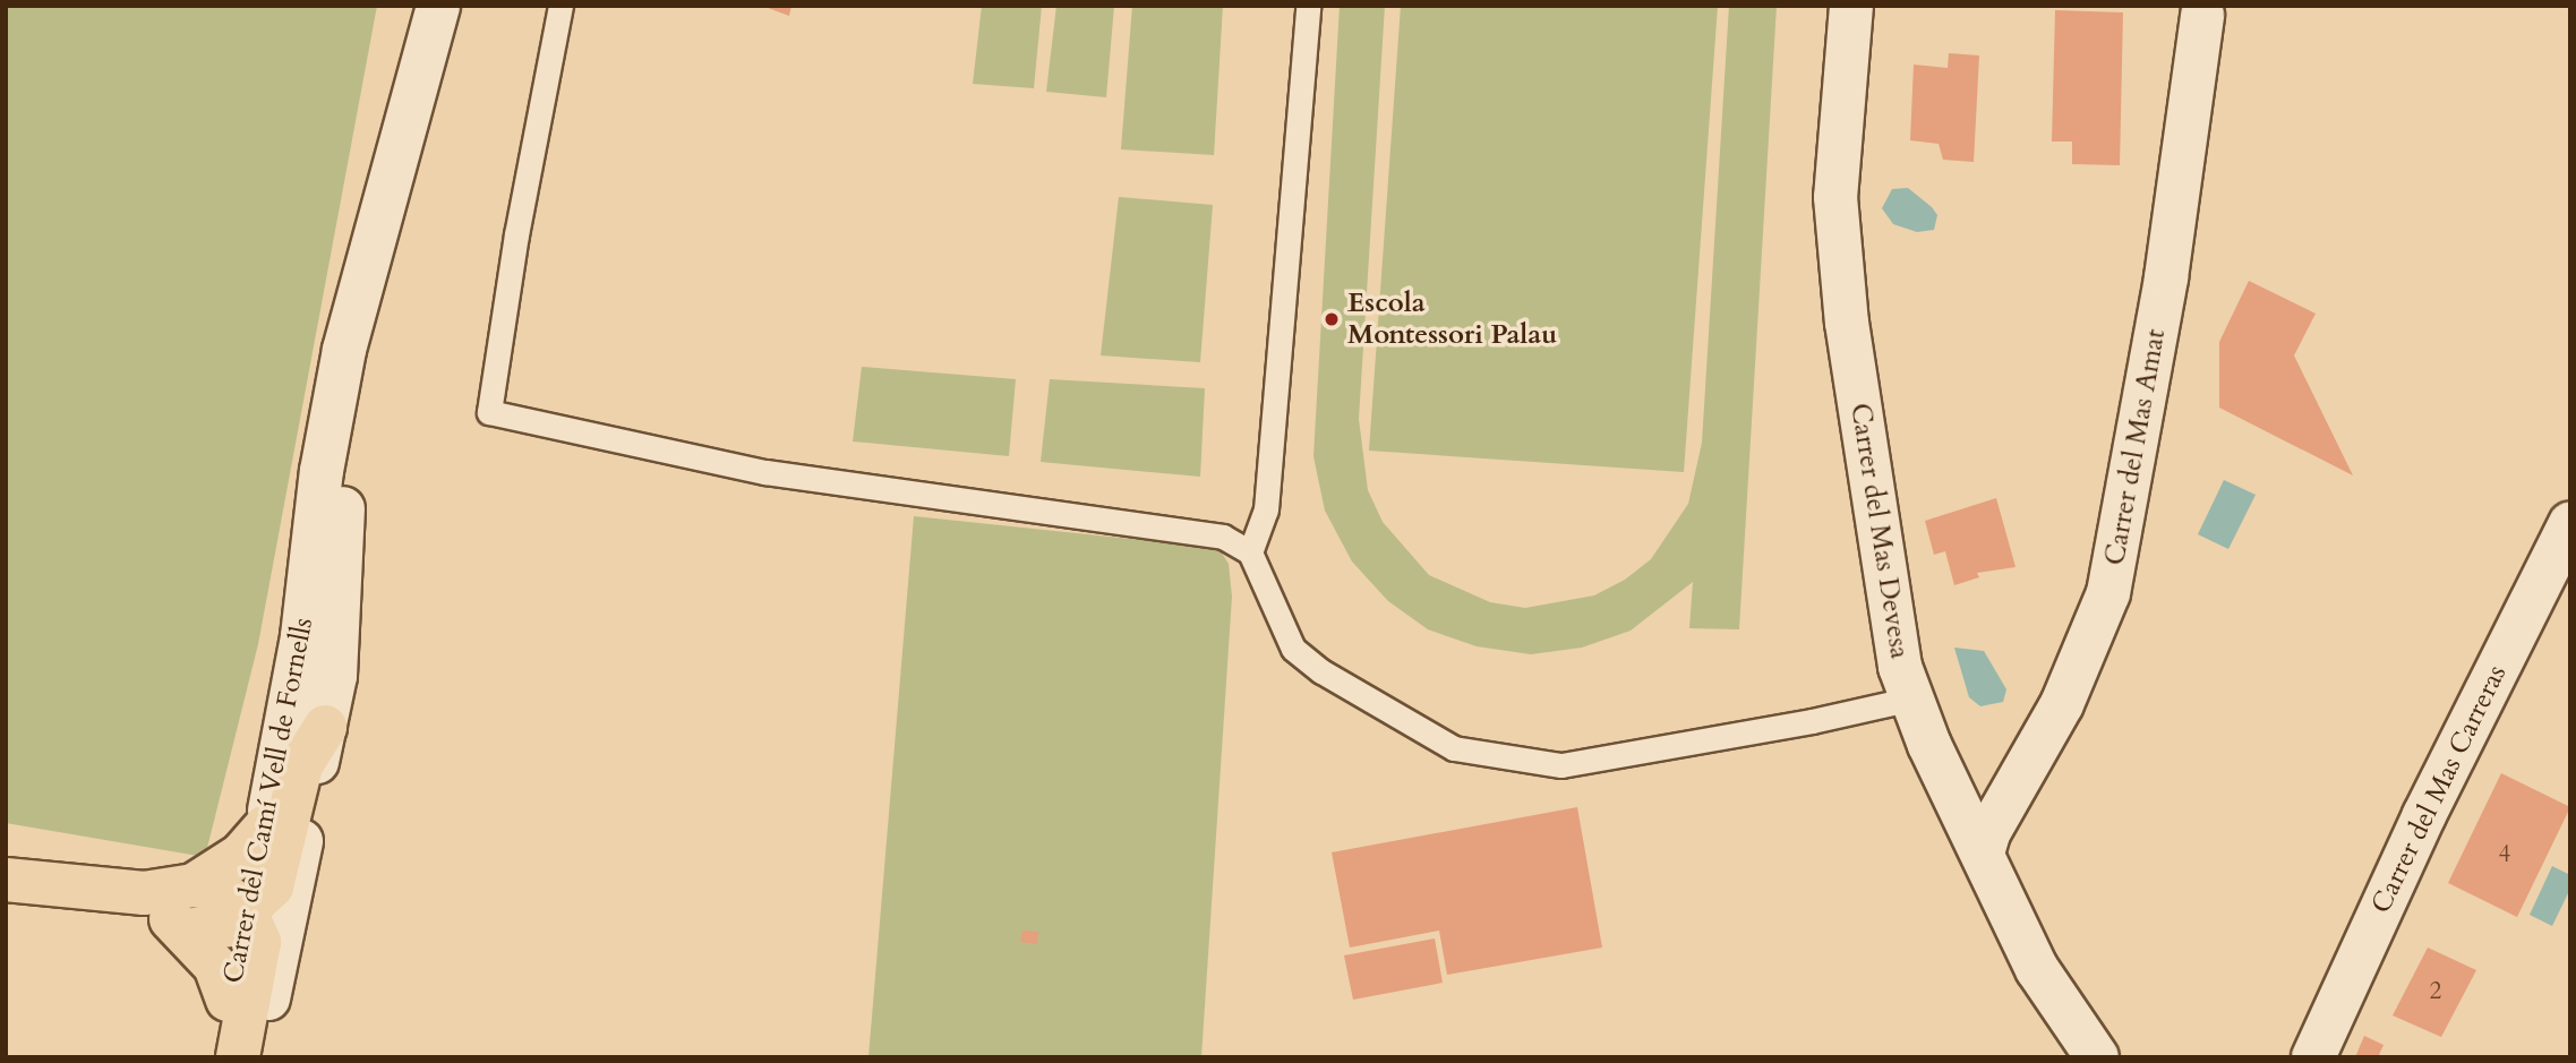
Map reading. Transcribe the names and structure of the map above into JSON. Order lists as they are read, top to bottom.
{
  "streets": {
    "street": [
      "Carrer del Mas Amat",
      "Carrer del Mas Devesa",
      "Carrer del Mas Carreras",
      "Carrer del Camí Vell de Fornells"
    ]
  },
  "crossings": [
    ["Carrer del Mas Amat", "Carrer del Mas Devesa"]
  ],
  "places": ["Escola Montessori Palau"],
  "house_numbers": ["4", "2"]
}
